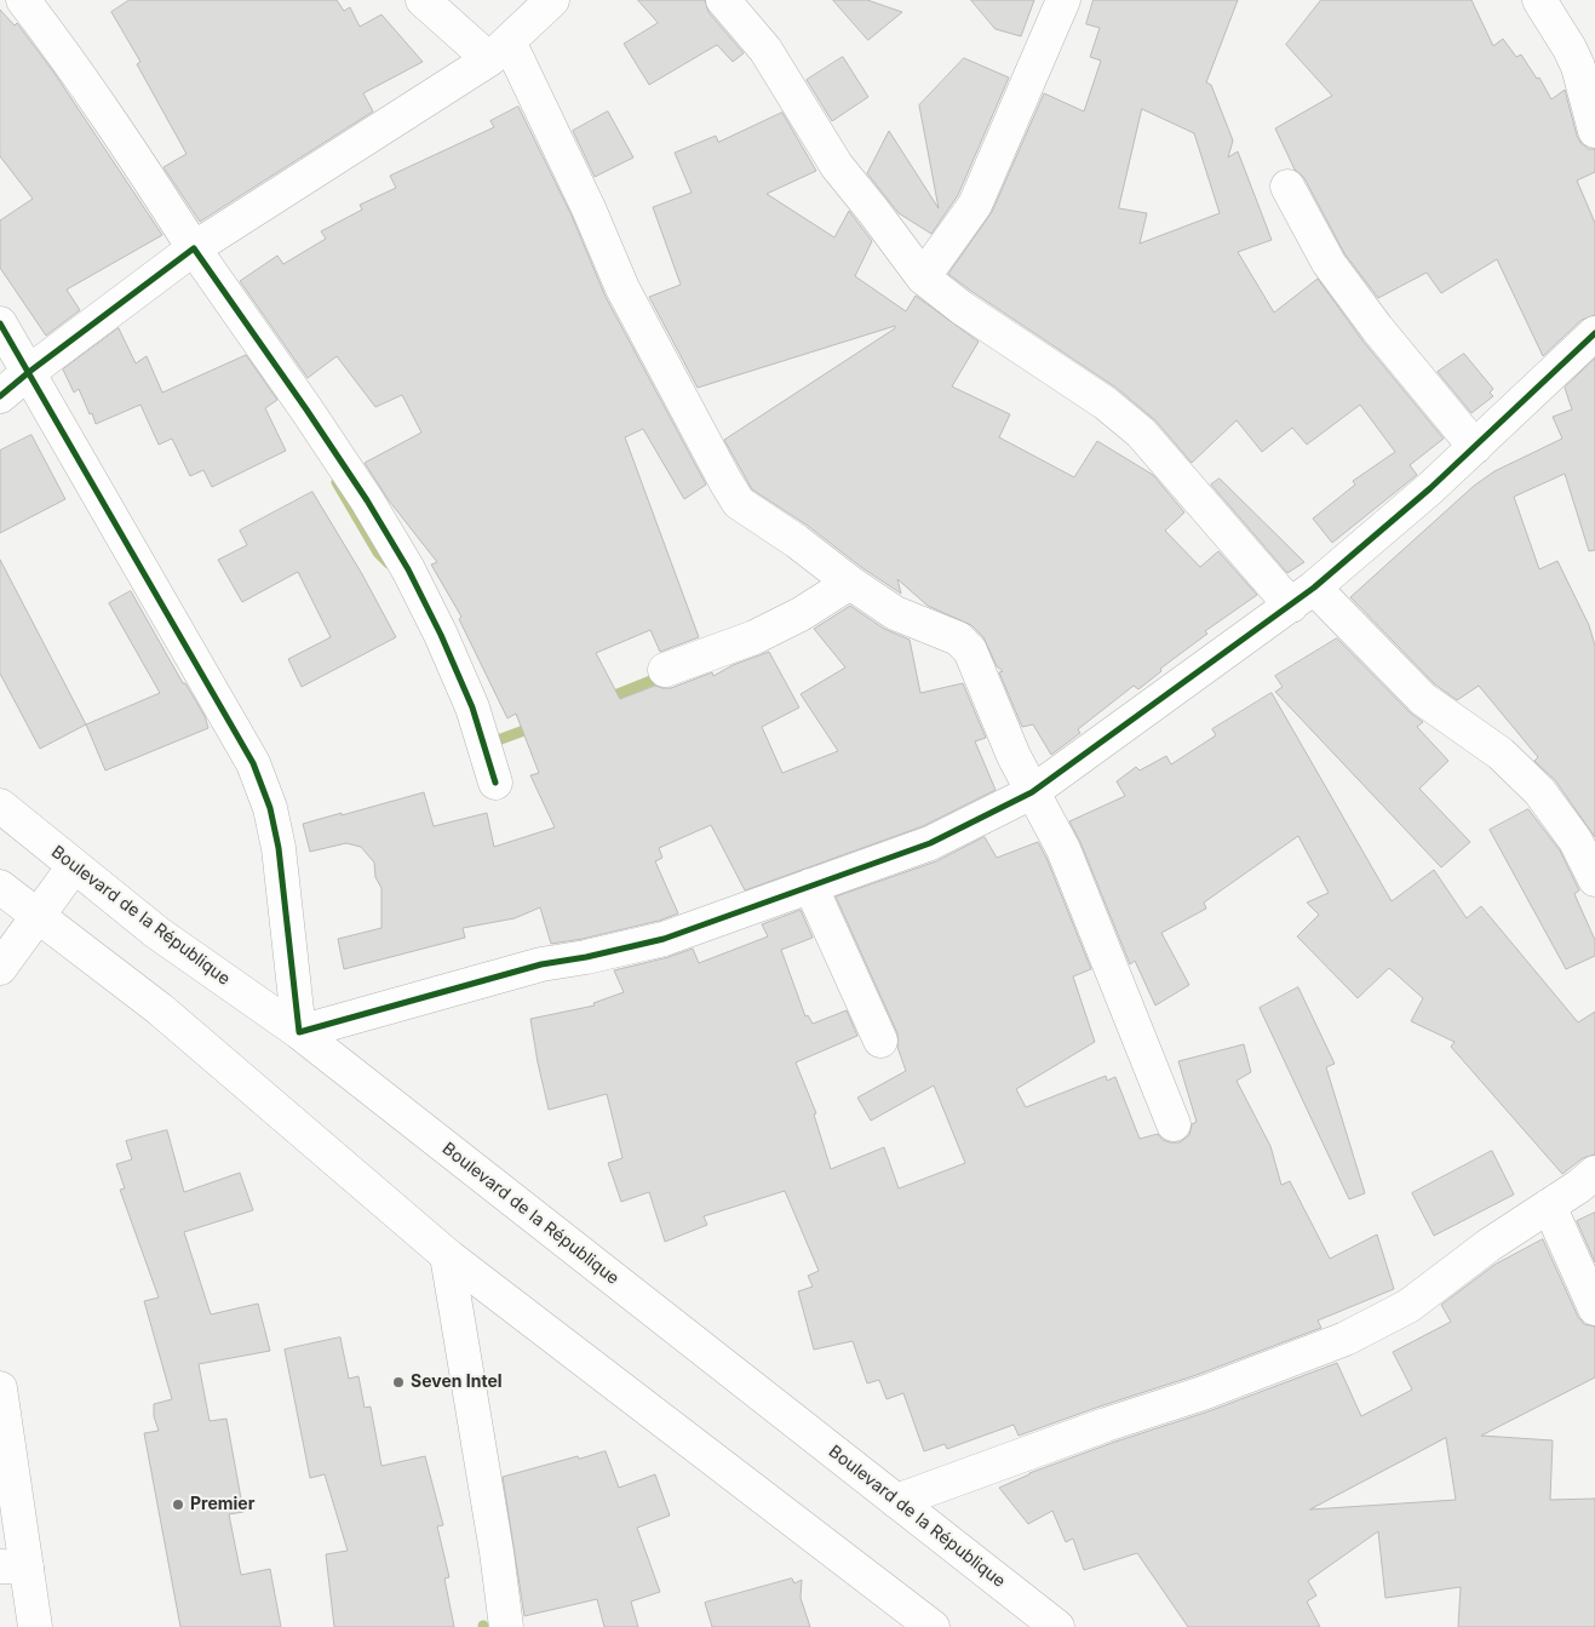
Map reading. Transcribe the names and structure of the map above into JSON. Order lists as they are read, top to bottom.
{
  "streets": {
    "street": ["Boulevard de la République"]
  },
  "places": ["Seven Intel", "Premier"]
}
